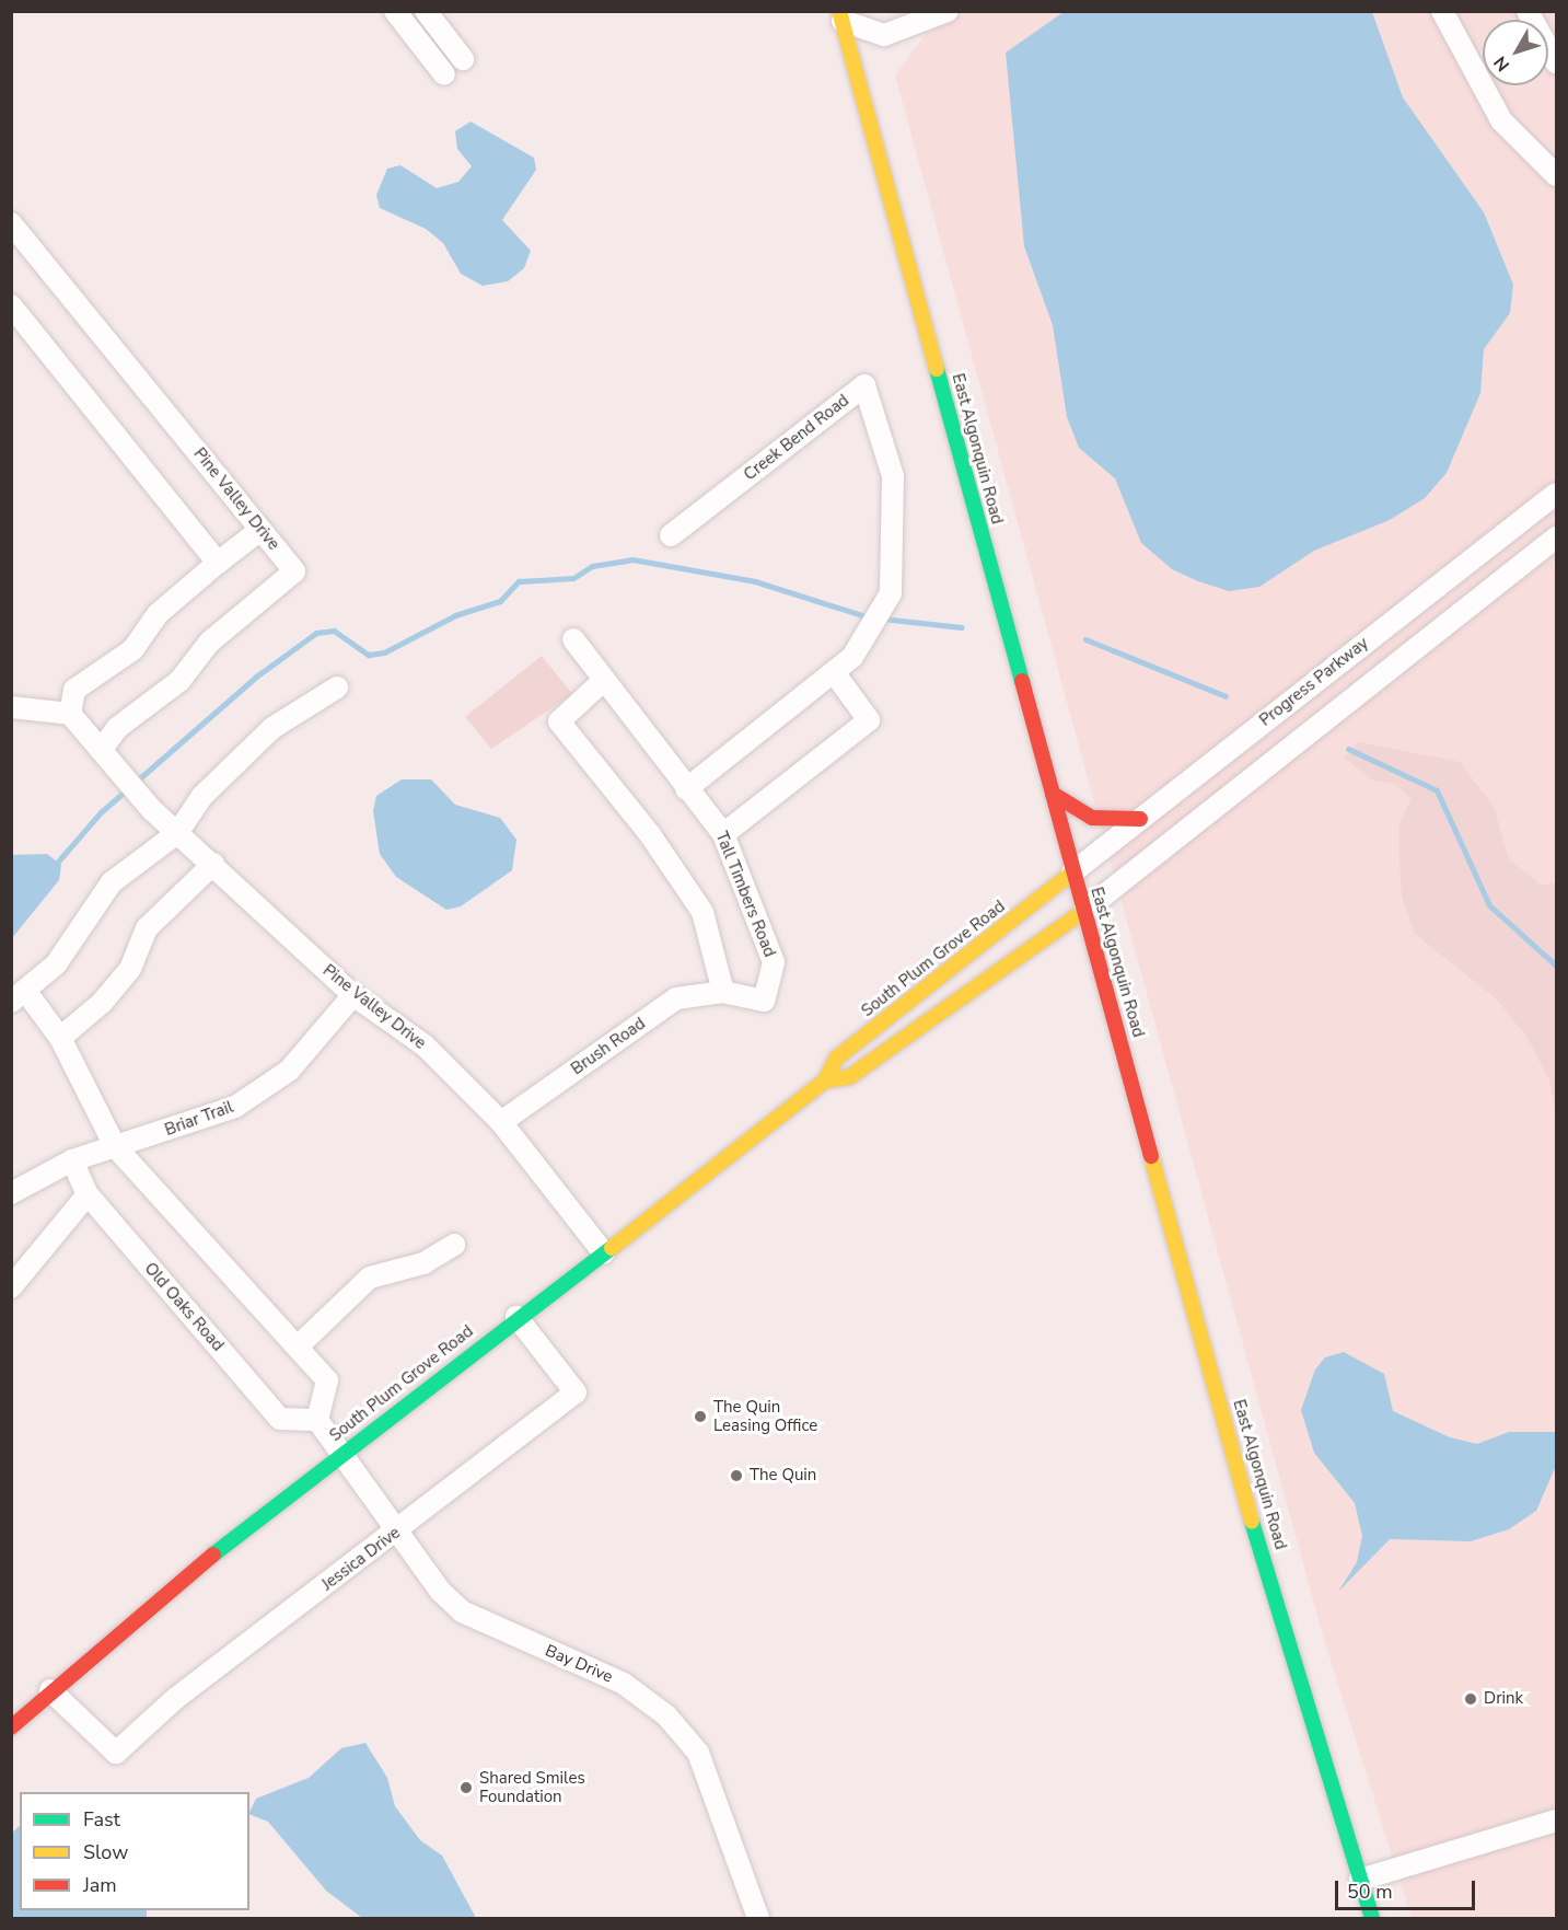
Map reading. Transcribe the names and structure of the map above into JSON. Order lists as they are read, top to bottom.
{
  "streets": {
    "main road": ["East Algonquin Road", "South Plum Grove Road"],
    "street": [
      "Creek Bend Road",
      "Pine Valley Drive",
      "Progress Parkway",
      "Tall Timbers Road",
      "Brush Road",
      "Briar Trail",
      "Old Oaks Road",
      "Jessica Drive",
      "Bay Drive"
    ]
  },
  "crossings": [
    ["Creek Bend Road", "Tall Timbers Road"],
    ["East Algonquin Road", "Progress Parkway"],
    ["East Algonquin Road", "South Plum Grove Road"],
    ["Pine Valley Drive", "South Plum Grove Road"],
    ["Pine Valley Drive", "Brush Road"],
    ["Pine Valley Drive", "Briar Trail"],
    ["Progress Parkway", "South Plum Grove Road"],
    ["Tall Timbers Road", "Brush Road"],
    ["South Plum Grove Road", "Jessica Drive"],
    ["South Plum Grove Road", "Bay Drive"],
    ["Briar Trail", "Old Oaks Road"],
    ["Jessica Drive", "Bay Drive"]
  ],
  "places": [
    "The Quin Leasing Office",
    "The Quin",
    "Drink",
    "Shared Smiles Foundation"
  ],
  "legend": ["Fast", "Slow", "Jam"],
  "scale_bar": "50 m",
  "north": "bottom left"
}
